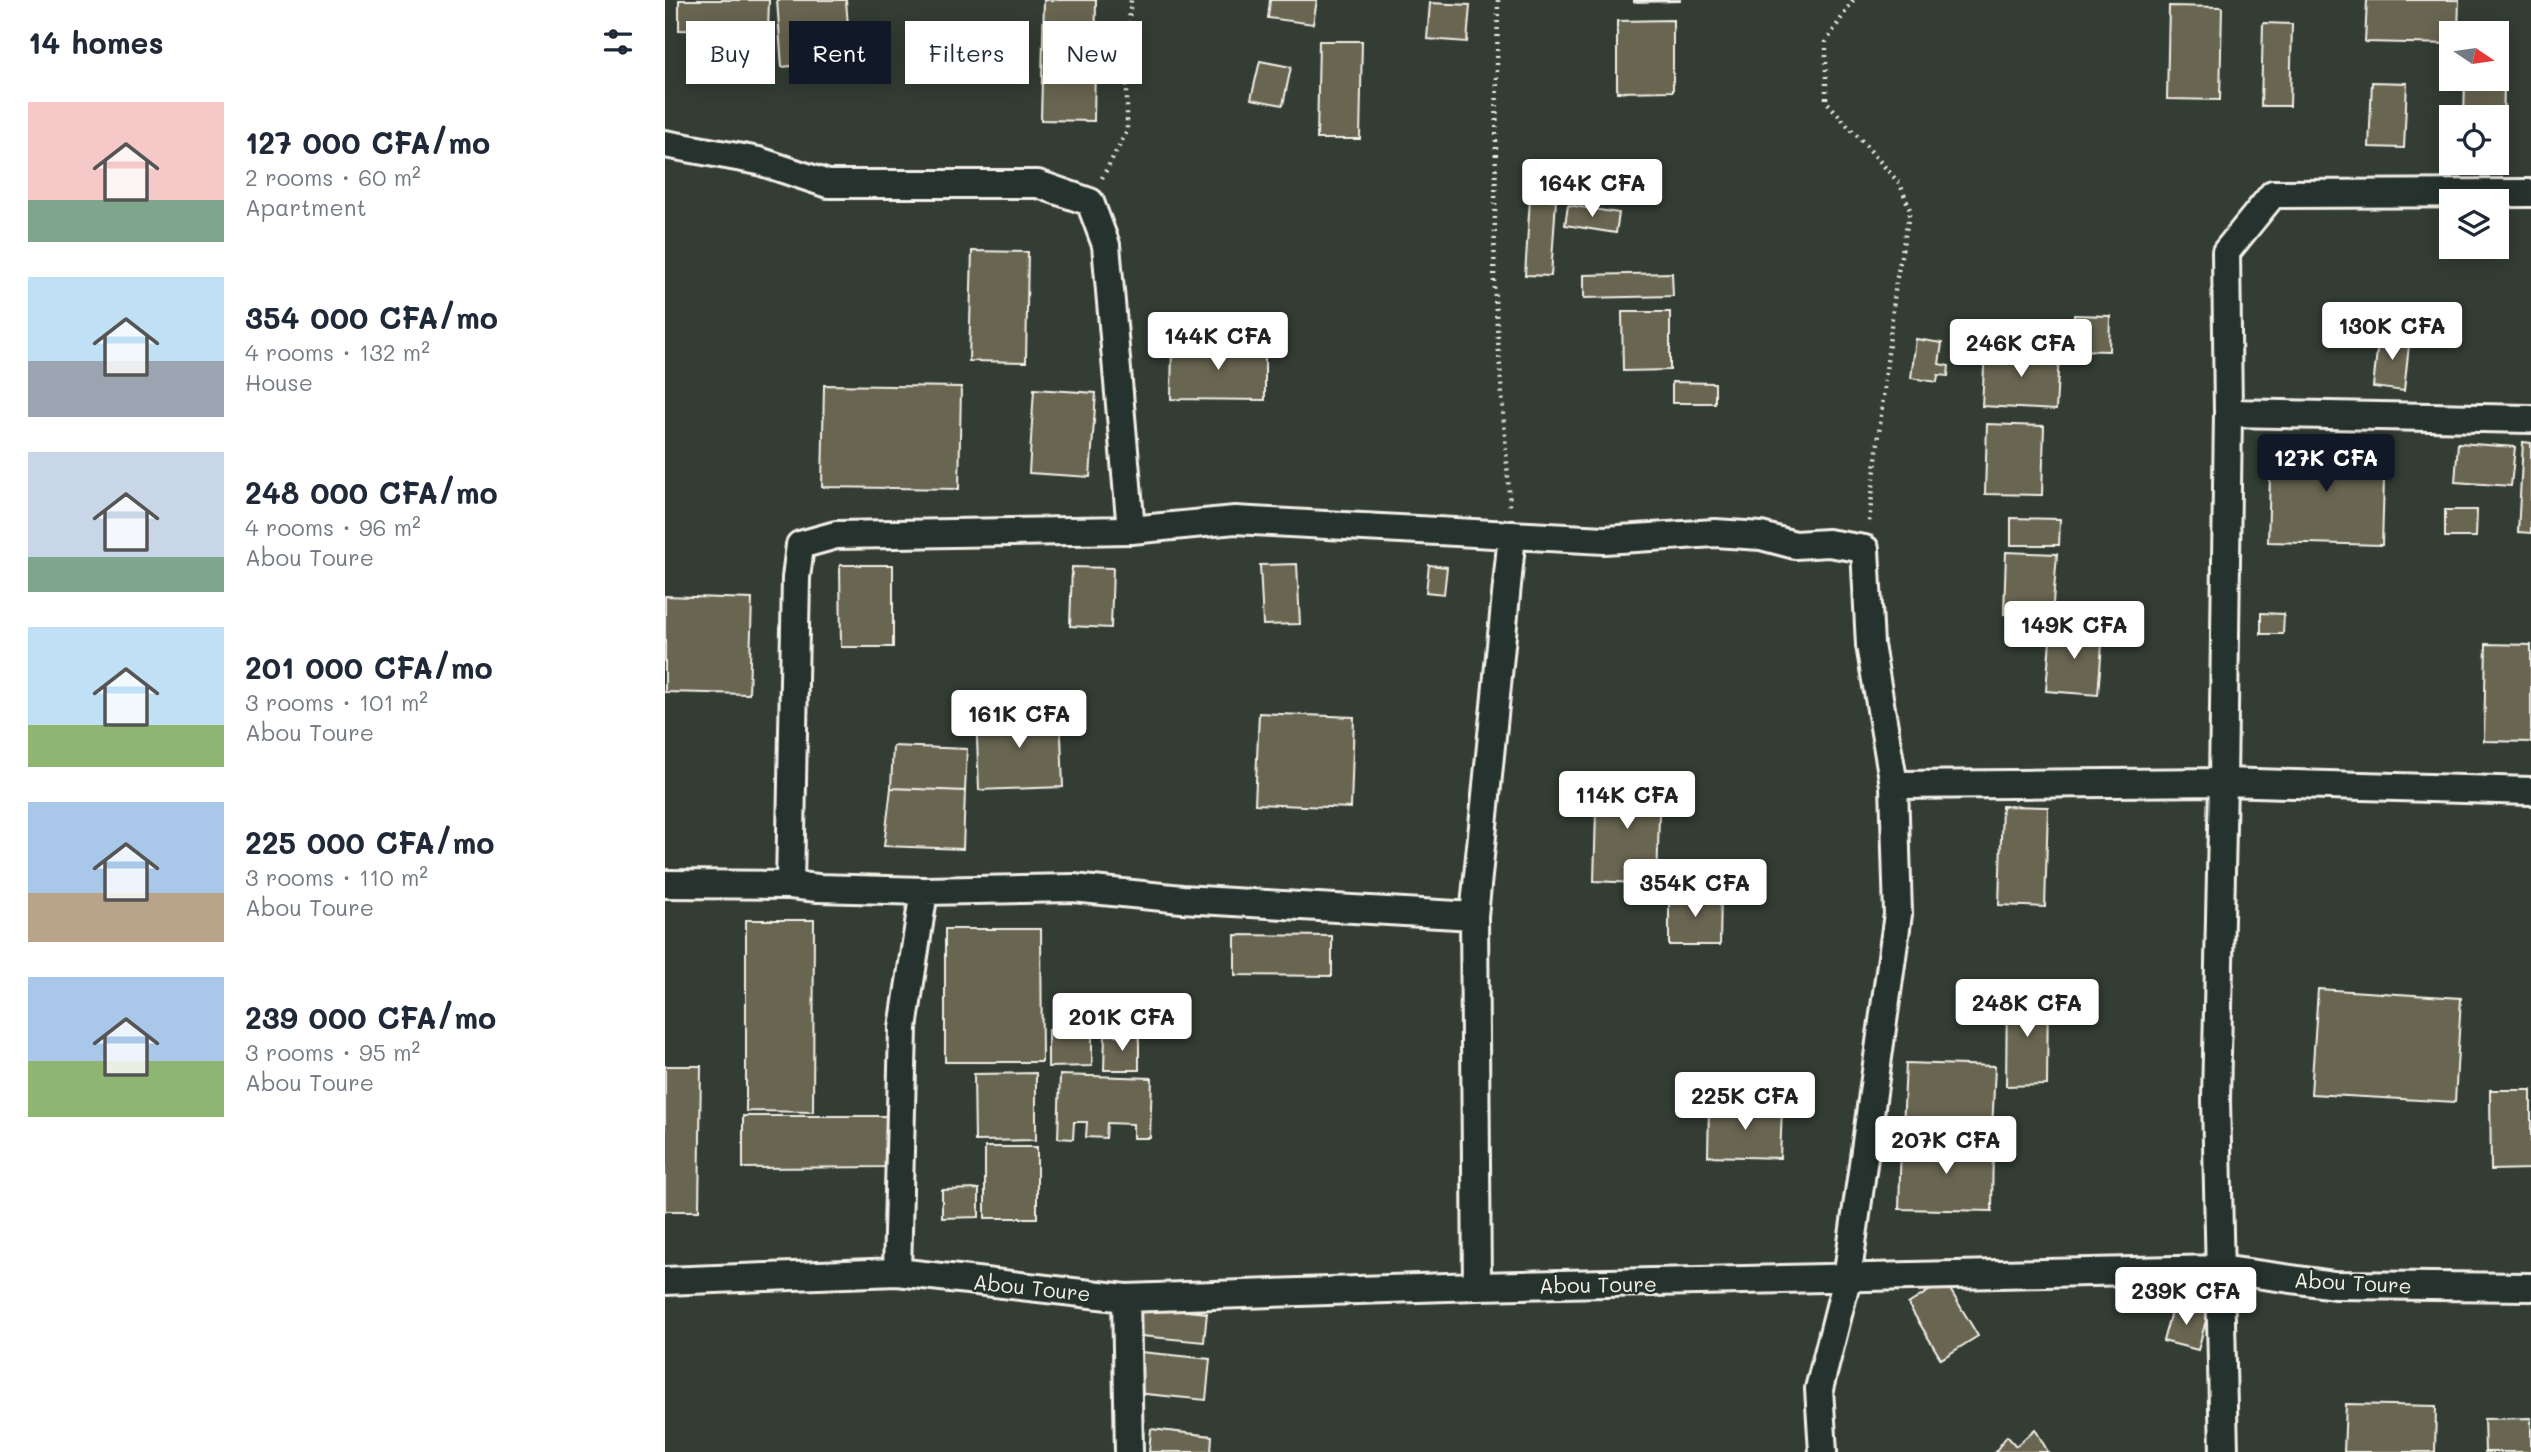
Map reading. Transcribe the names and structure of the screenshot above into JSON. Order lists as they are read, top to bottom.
{
  "streets": {
    "street": ["Abou Toure"]
  },
  "north": "right",
  "page": {
    "heading": "14 homes",
    "chip": [
      "Buy",
      "Rent",
      "Filters",
      "New"
    ],
    "list": [
      {
        "name": "127 000 CFA/mo",
        "note": "2 rooms · 60 m² · Apartment"
      },
      {
        "name": "354 000 CFA/mo",
        "note": "4 rooms · 132 m² · House"
      },
      {
        "name": "248 000 CFA/mo",
        "note": "4 rooms · 96 m² · Abou Toure"
      },
      {
        "name": "201 000 CFA/mo",
        "note": "3 rooms · 101 m² · Abou Toure"
      },
      {
        "name": "225 000 CFA/mo",
        "note": "3 rooms · 110 m² · Abou Toure"
      },
      {
        "name": "239 000 CFA/mo",
        "note": "3 rooms · 95 m² · Abou Toure"
      }
    ],
    "price": [
      "164K CFA",
      "130K CFA",
      "144K CFA",
      "246K CFA",
      "127K CFA",
      "149K CFA",
      "161K CFA",
      "114K CFA",
      "354K CFA",
      "248K CFA",
      "201K CFA",
      "225K CFA",
      "207K CFA",
      "239K CFA"
    ]
  }
}
